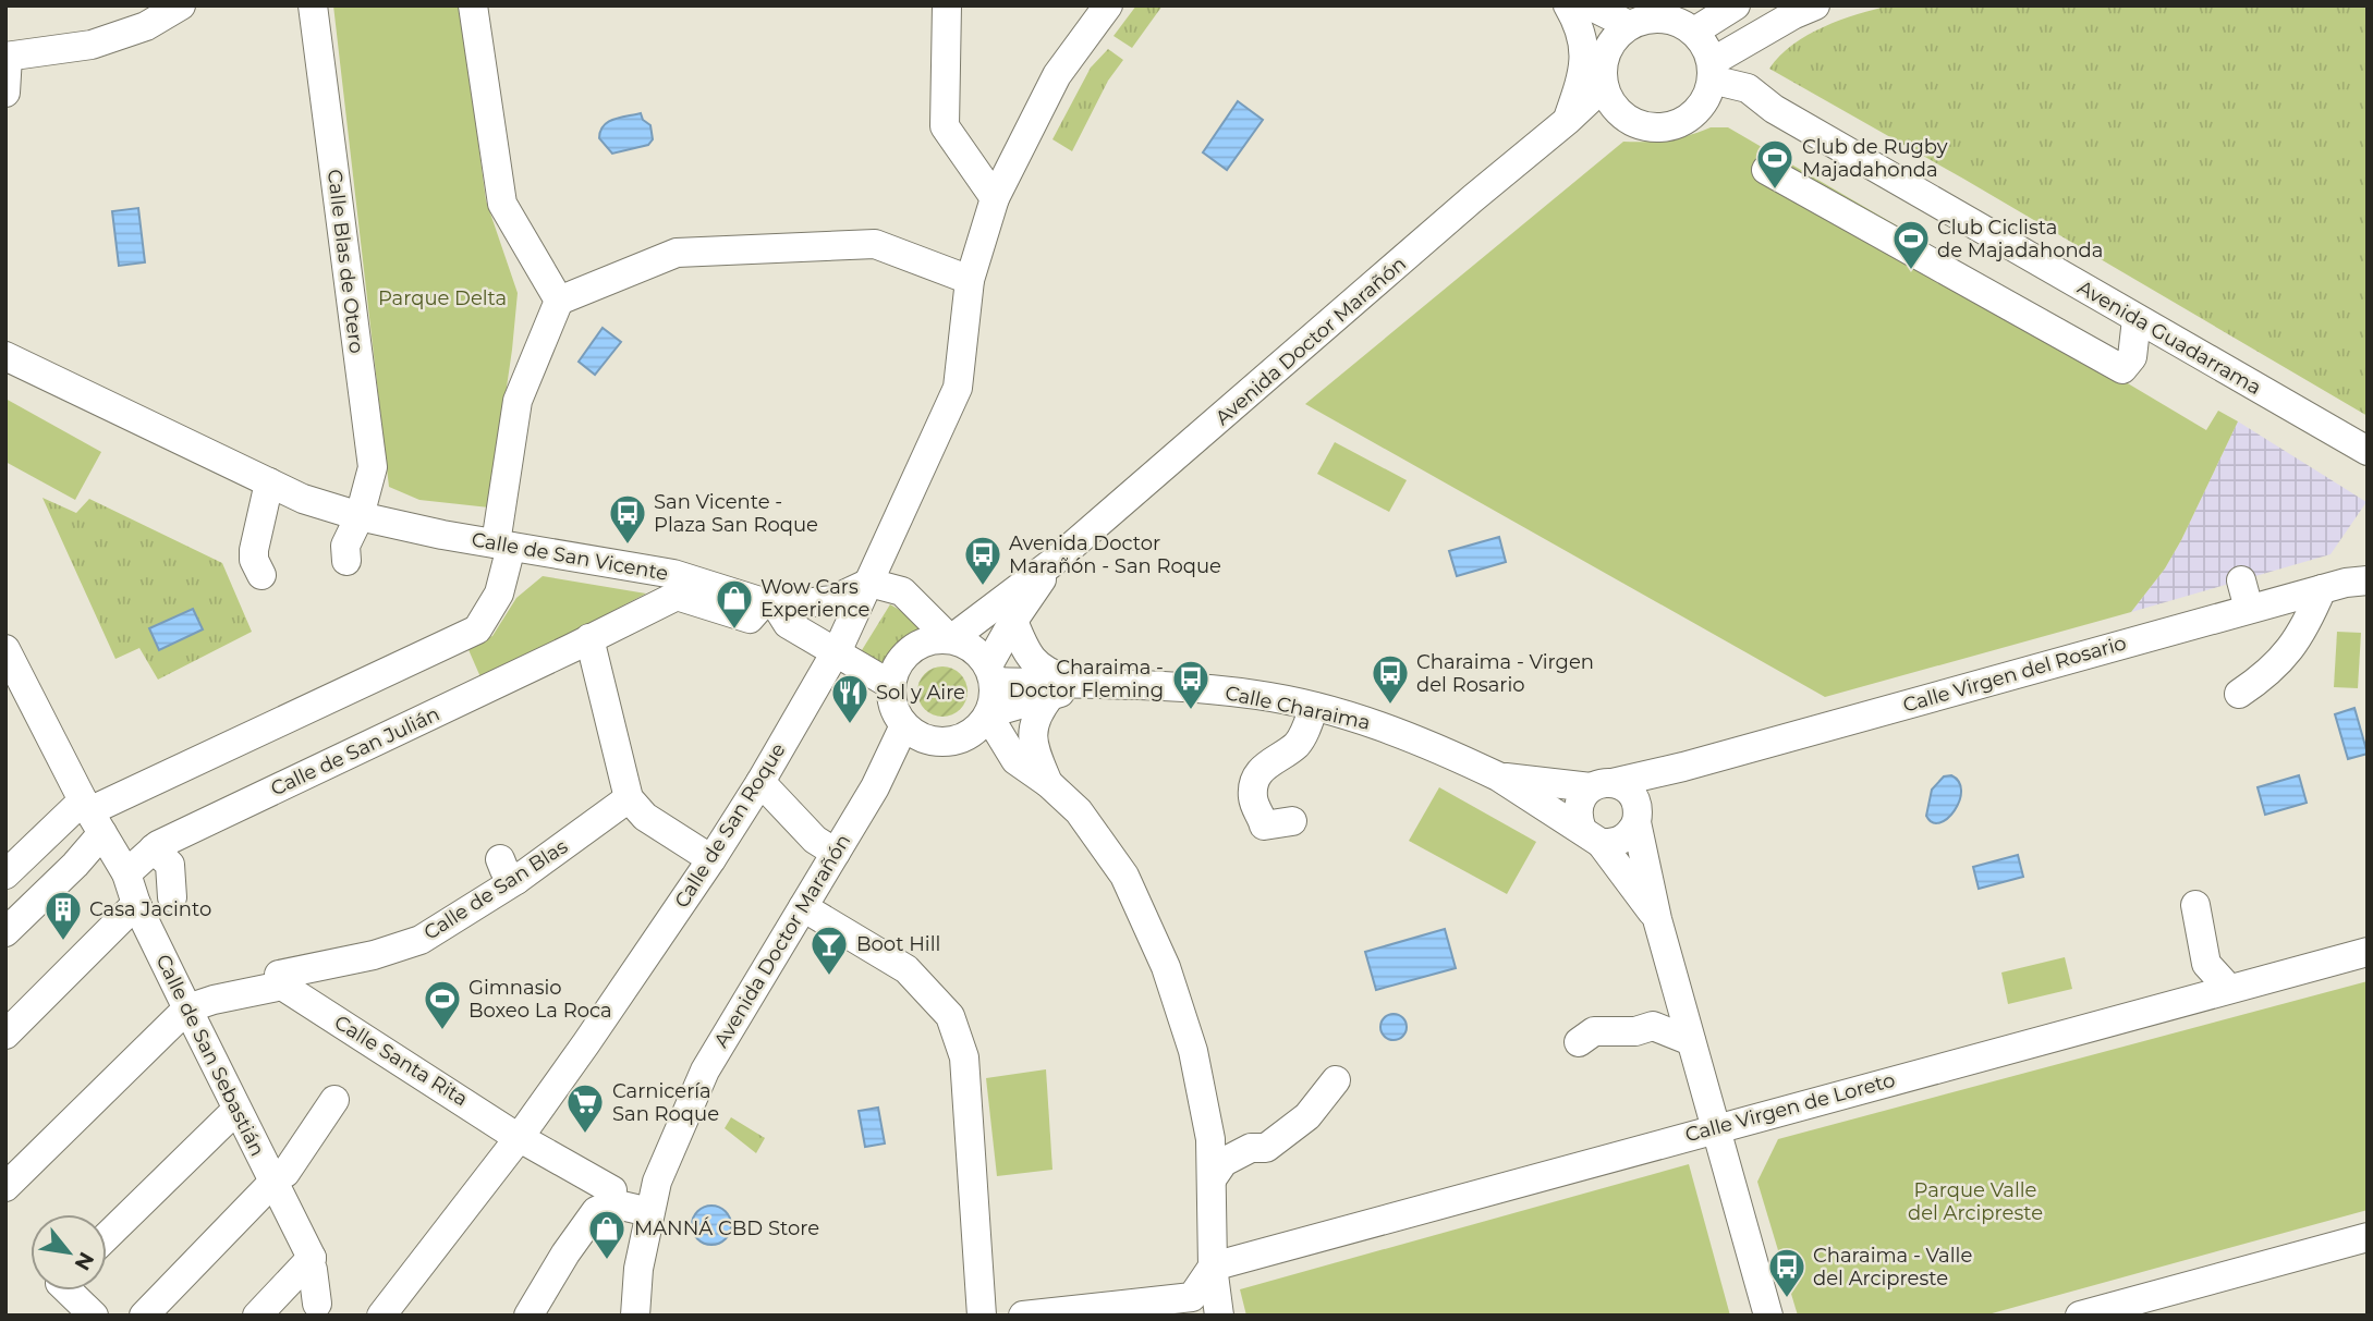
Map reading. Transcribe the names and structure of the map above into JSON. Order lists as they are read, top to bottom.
{
  "streets": {
    "street": [
      "Calle Blas de Otero",
      "Avenida Guadarrama",
      "Avenida Doctor Marañón",
      "Calle de San Vicente",
      "Calle Virgen del Rosario",
      "Calle Charaima",
      "Calle de San Julián",
      "Calle de San Roque",
      "Calle de San Blas",
      "Calle de San Sebastián",
      "Calle Santa Rita",
      "Calle Virgen de Loreto"
    ]
  },
  "crossings": [
    ["Calle Blas de Otero", "Calle de San Vicente"],
    ["Avenida Guadarrama", "Avenida Doctor Marañón"],
    ["Avenida Doctor Marañón", "Calle de San Vicente"],
    ["Avenida Doctor Marañón", "Calle Charaima"],
    ["Calle de San Vicente", "Calle Charaima"],
    ["Calle de San Vicente", "Calle de San Julián"],
    ["Calle de San Vicente", "Calle de San Roque"],
    ["Calle Virgen del Rosario", "Calle Charaima"],
    ["Calle Charaima", "Calle Virgen de Loreto"],
    ["Calle de San Julián", "Calle de San Sebastián"],
    ["Calle de San Roque", "Calle Santa Rita"],
    ["Calle de San Blas", "Calle de San Sebastián"],
    ["Calle de San Blas", "Calle Santa Rita"]
  ],
  "parks": ["Parque Delta", "Parque Valle del Arcipreste"],
  "places": {
    "sports": ["Club de Rugby Majadahonda", "Club Ciclista de Majadahonda", "Gimnasio Boxeo La Roca"],
    "bus stop": [
      "San Vicente - Plaza San Roque",
      "Avenida Doctor Marañón - San Roque",
      "Charaima - Virgen del Rosario",
      "Charaima - Doctor Fleming",
      "Charaima - Valle del Arcipreste"
    ],
    "shop": ["Wow Cars Experience", "MANNÁ CBD Store"],
    "restaurant": ["Sol y Aire"],
    "building": ["Casa Jacinto"],
    "bar": ["Boot Hill"],
    "supermarket": ["Carnicería San Roque"]
  },
  "north": "bottom right"
}
